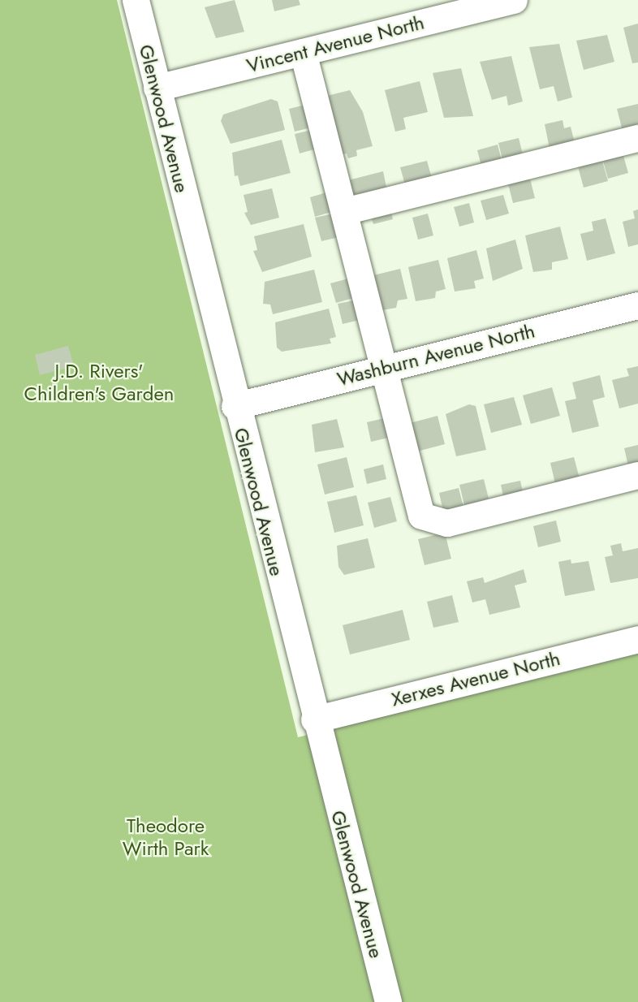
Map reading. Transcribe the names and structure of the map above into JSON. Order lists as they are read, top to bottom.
{
  "streets": {
    "street": [
      "Vincent Avenue North",
      "Glenwood Avenue",
      "Washburn Avenue North",
      "Xerxes Avenue North"
    ]
  },
  "crossings": [
    ["Vincent Avenue North", "Glenwood Avenue"],
    ["Glenwood Avenue", "Washburn Avenue North"],
    ["Glenwood Avenue", "Xerxes Avenue North"]
  ],
  "parks": ["J.D. Rivers' Children's Garden", "Theodore Wirth Park"]
}
